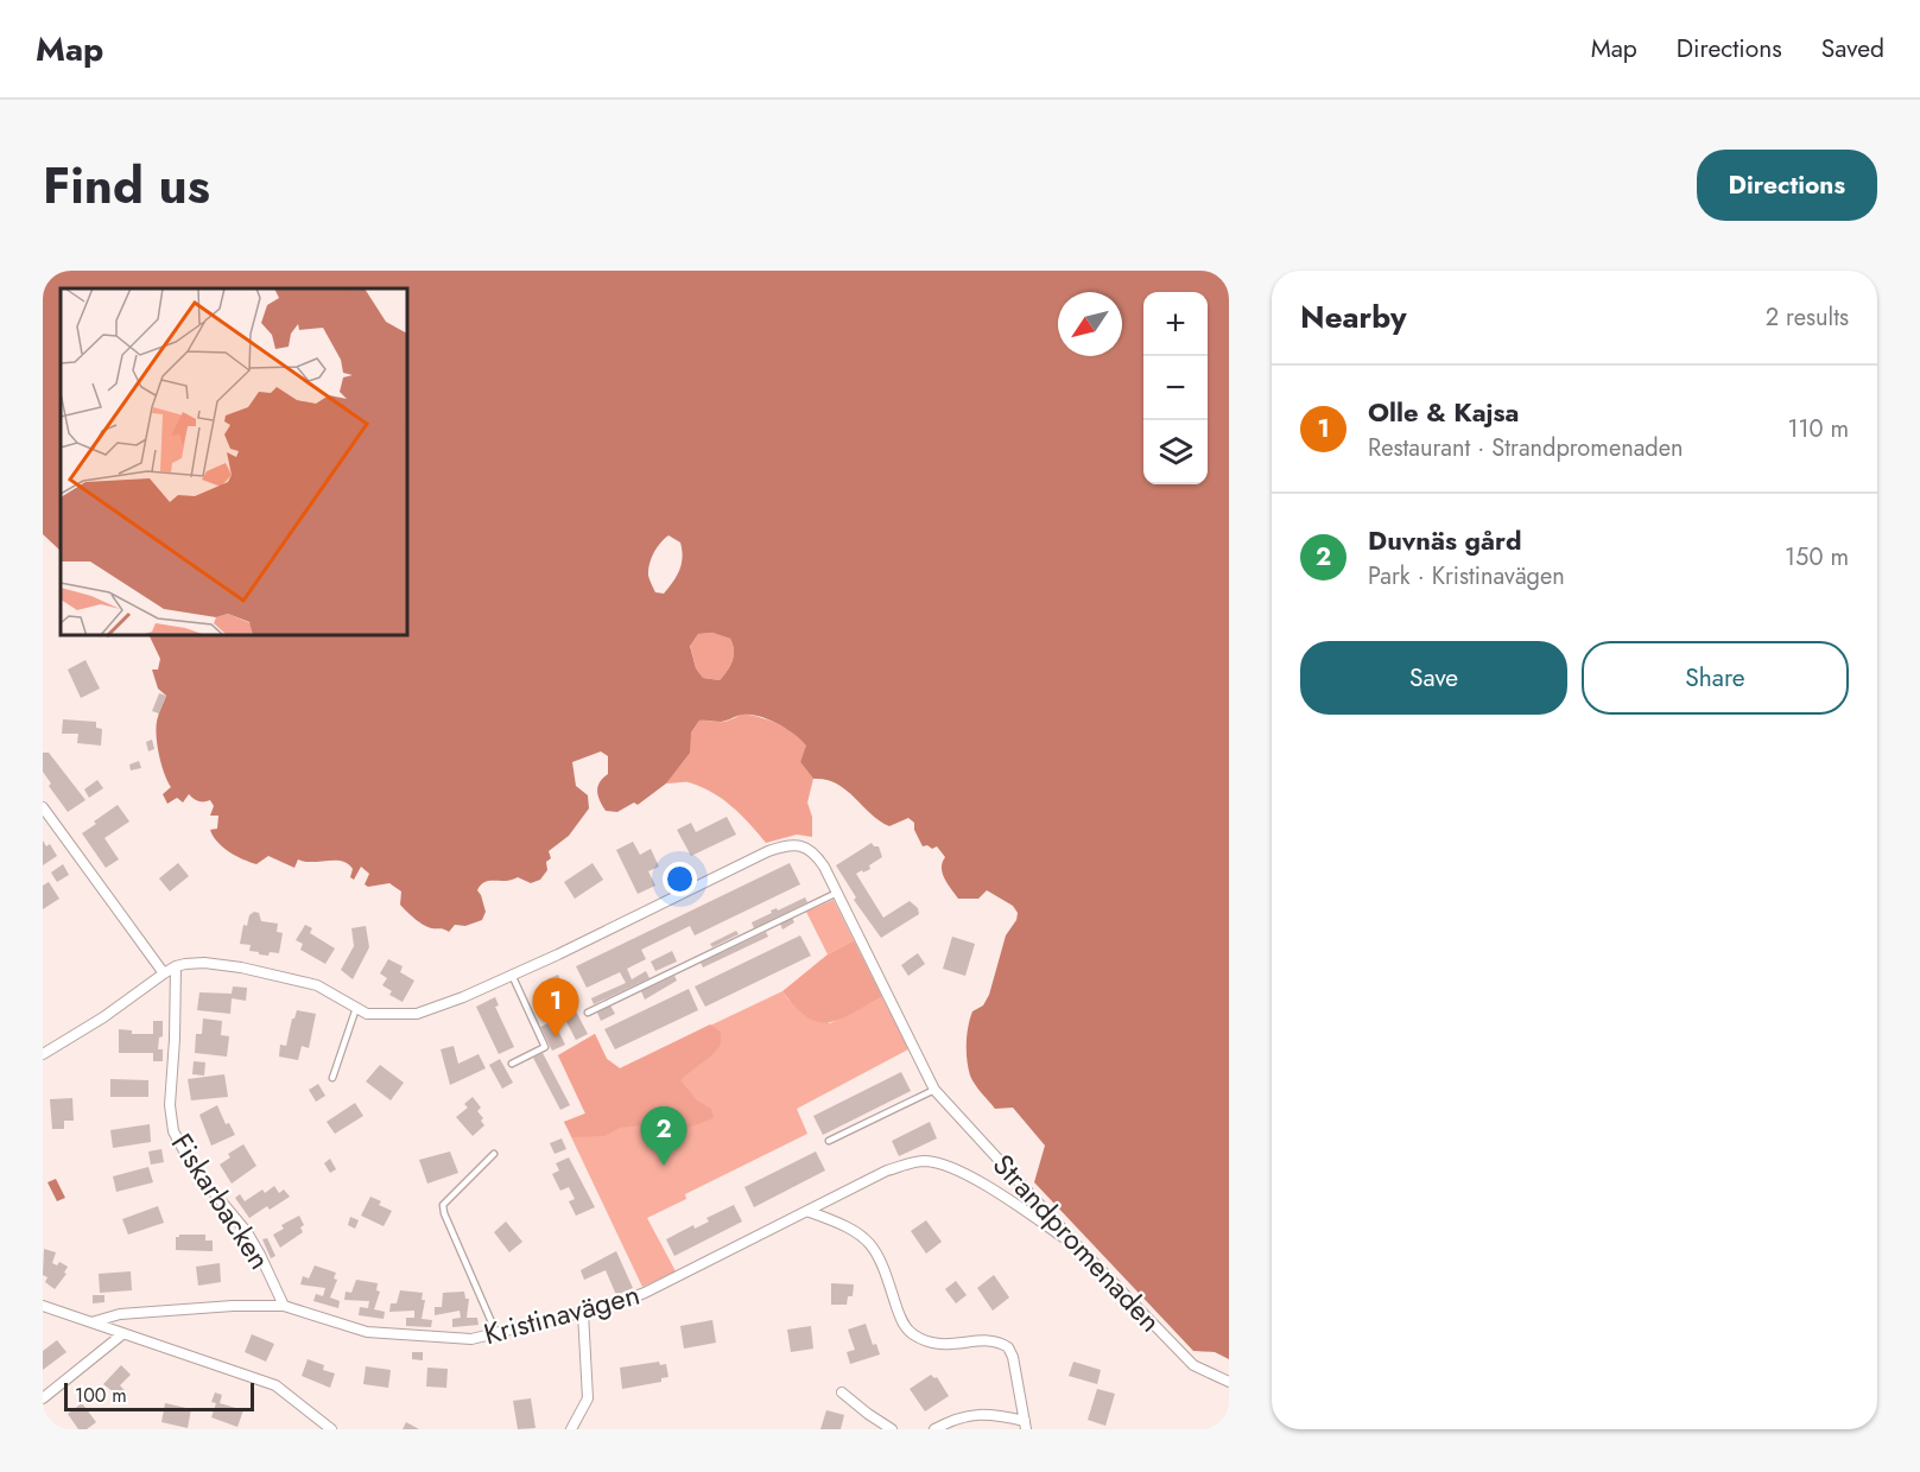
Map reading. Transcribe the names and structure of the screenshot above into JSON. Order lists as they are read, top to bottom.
{
  "streets": {
    "street": ["Fiskarbacken", "Strandpromenaden", "Kristinavägen"]
  },
  "crossings": [
    ["Fiskarbacken", "Strandpromenaden"],
    ["Fiskarbacken", "Kristinavägen"],
    ["Strandpromenaden", "Kristinavägen"]
  ],
  "scale_bar": "100 m",
  "north": "bottom left",
  "page": {
    "header": "Map",
    "nav": ["Map", "Directions", "Saved"],
    "title": "Find us",
    "buttons": [
      "Directions",
      ["Save", "Share"]
    ],
    "heading": ["Nearby", "2 results"],
    "map_buttons": ["+", "−"],
    "list": [
      {
        "mark": "1",
        "name": "Olle & Kajsa",
        "note": "Restaurant · Strandpromenaden",
        "value": "110 m"
      },
      {
        "mark": "2",
        "name": "Duvnäs gård",
        "note": "Park · Kristinavägen",
        "value": "150 m"
      }
    ],
    "pins": ["1", "2"],
    "scale": "100 m"
  }
}
